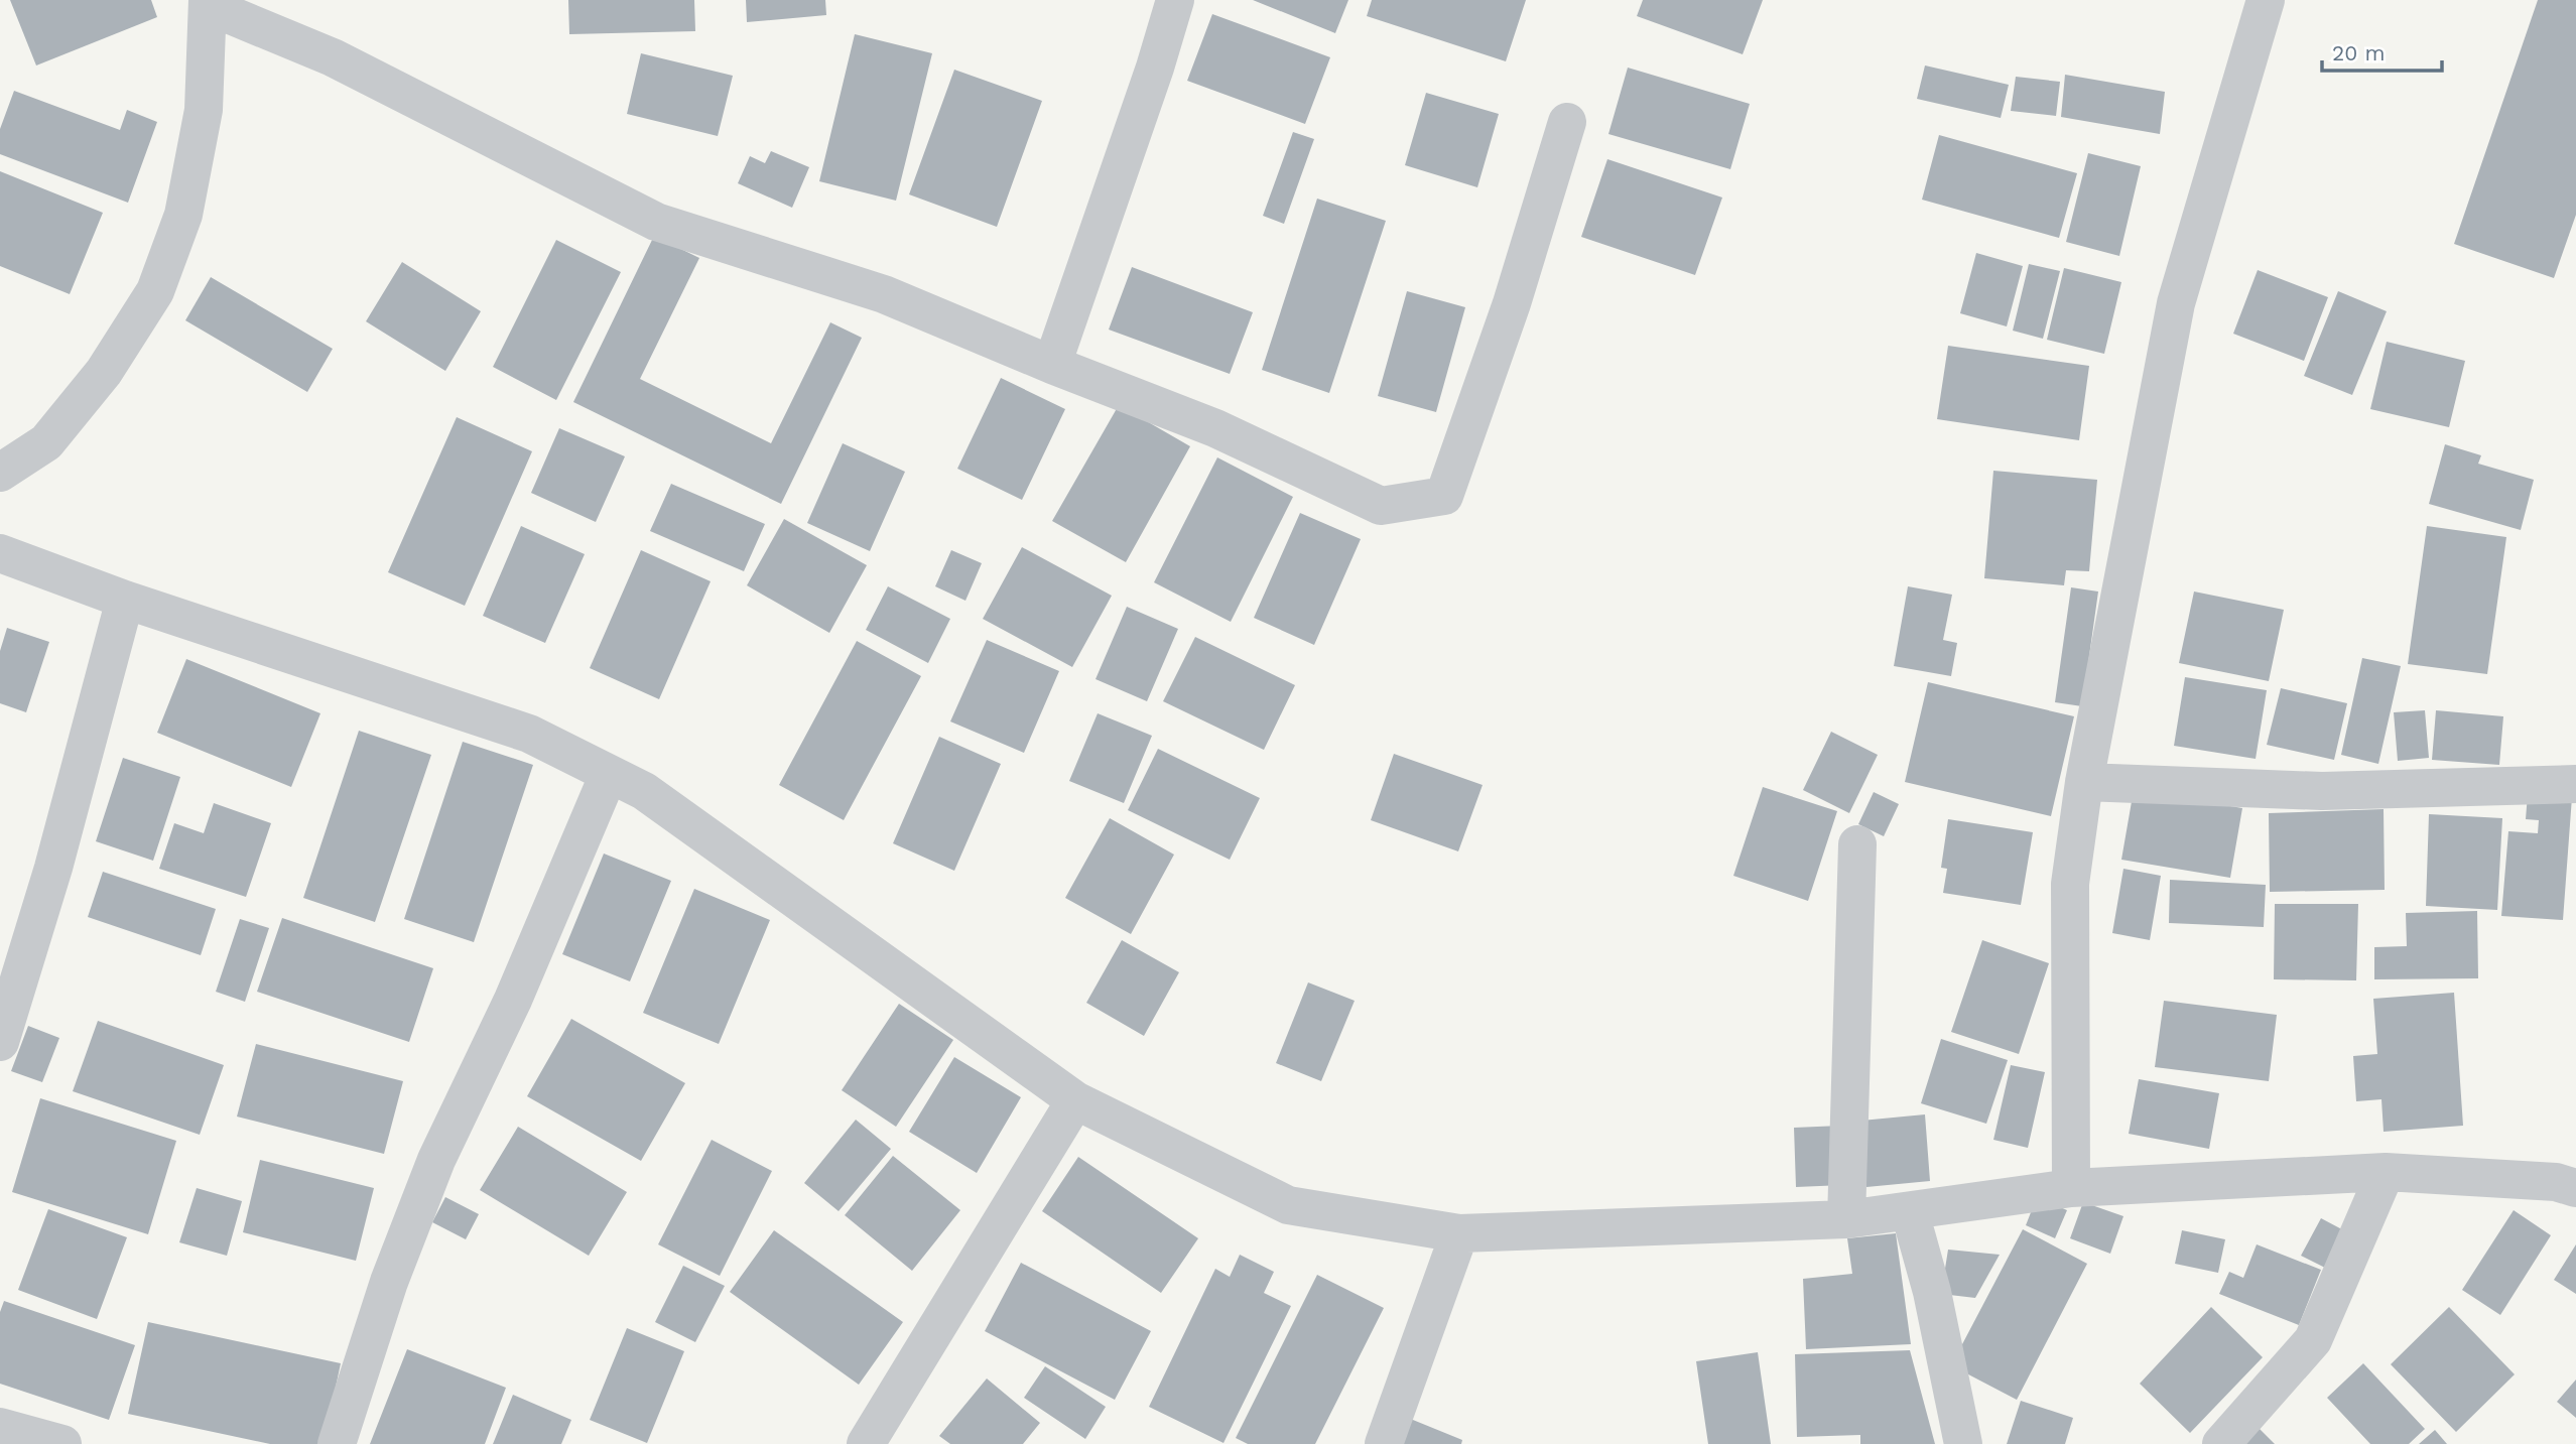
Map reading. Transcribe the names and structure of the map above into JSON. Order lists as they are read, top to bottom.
{
  "scale_bar": "20 m"
}
